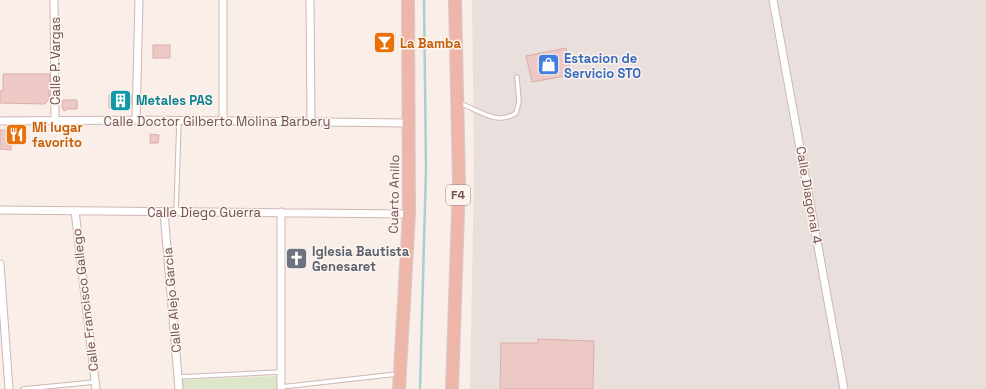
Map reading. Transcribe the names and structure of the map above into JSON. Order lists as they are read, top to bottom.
{
  "streets": {
    "highway": ["Cuarto Anillo", "F4"],
    "street": [
      "Calle P. Vargas",
      "Calle Doctor Gilberto Molina Barbery",
      "Calle Diagonal 4",
      "Calle Diego Guerra",
      "Calle Francisco Gallego",
      "Calle Alejo García"
    ]
  },
  "crossings": [
    ["Calle P. Vargas", "Calle Doctor Gilberto Molina Barbery"],
    ["Calle Doctor Gilberto Molina Barbery", "Cuarto Anillo"],
    ["Cuarto Anillo", "Calle Diego Guerra"],
    ["Calle Diego Guerra", "Calle Francisco Gallego"],
    ["Calle Diego Guerra", "Calle Alejo García"]
  ],
  "places": {
    "bar": ["La Bamba"],
    "shop": ["Estacion de Servicio STO"],
    "building": ["Metales PAS"],
    "restaurant": ["Mi lugar favorito"],
    "church": ["Iglesia Bautista Genesaret"]
  }
}
